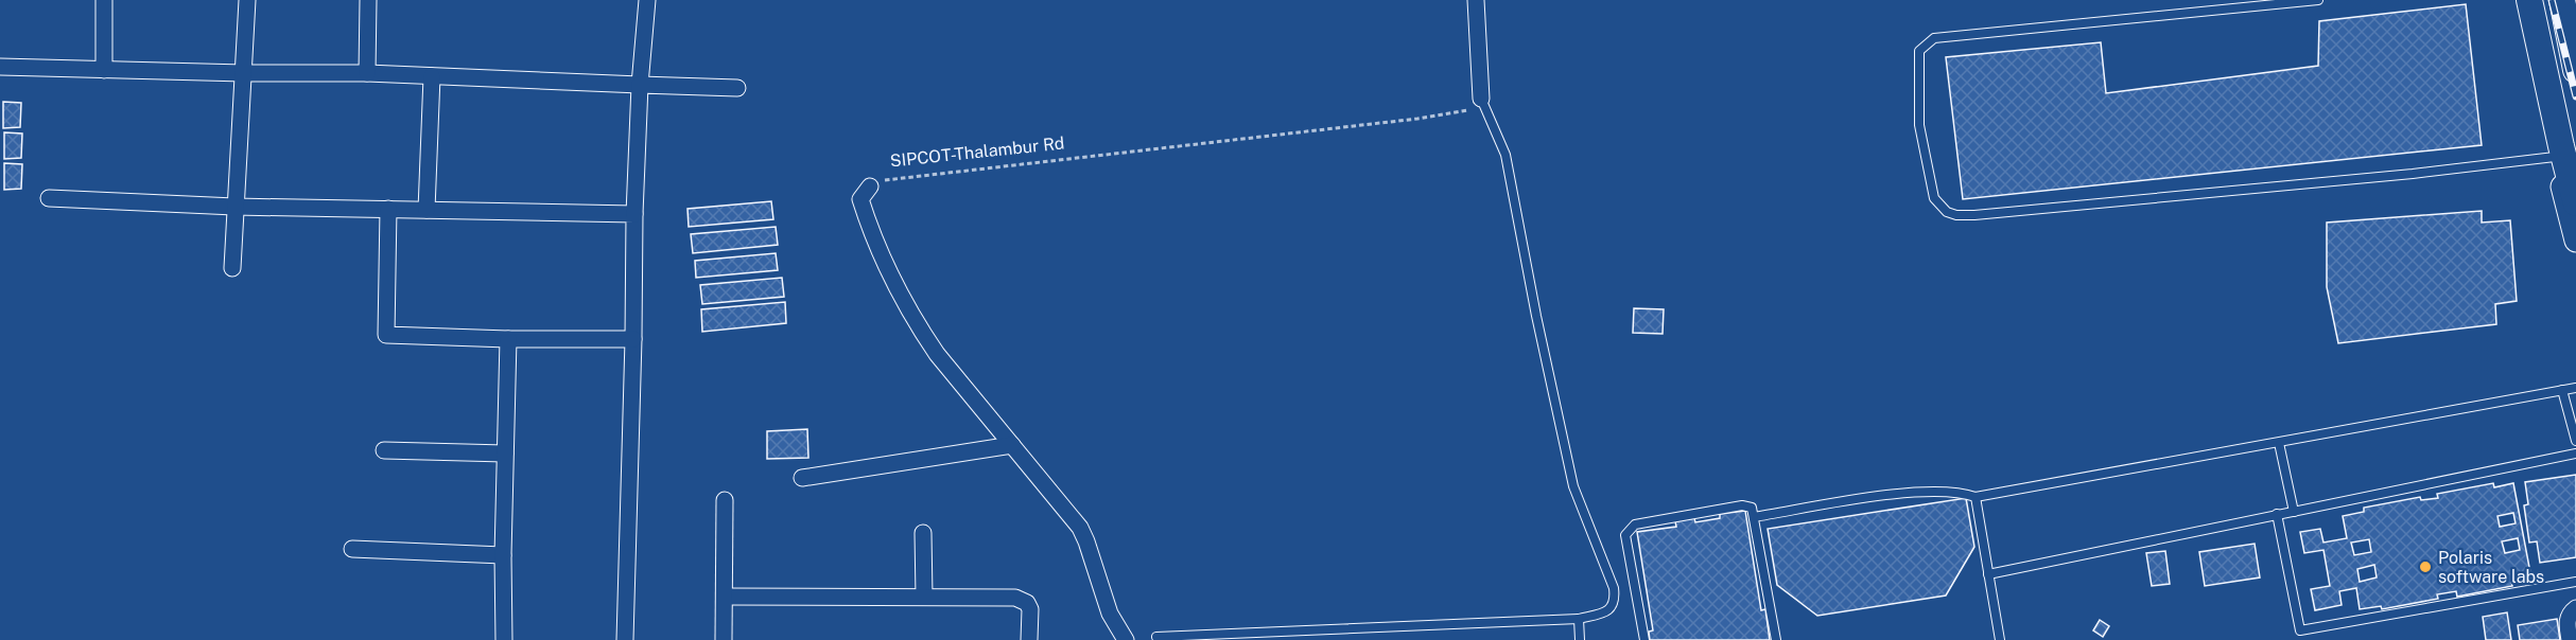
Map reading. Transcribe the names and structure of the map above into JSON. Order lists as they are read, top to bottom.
{
  "streets": {
    "path": ["SIPCOT-Thalambur Rd"]
  },
  "places": ["Polaris software labs"]
}
